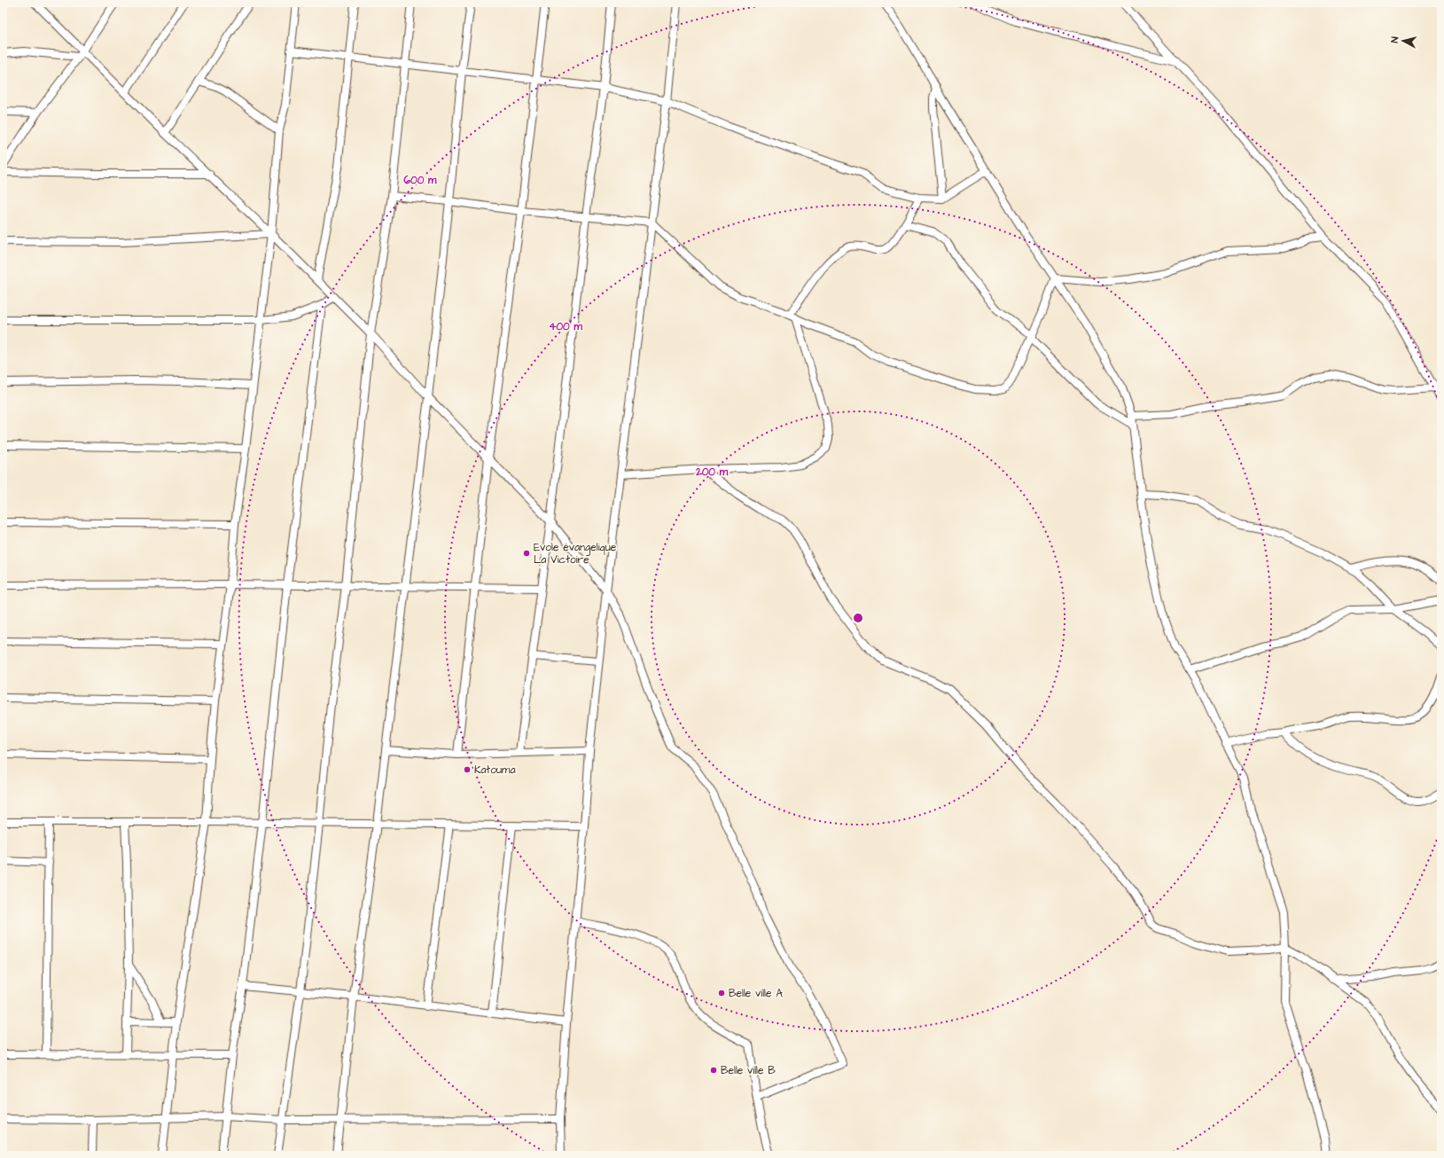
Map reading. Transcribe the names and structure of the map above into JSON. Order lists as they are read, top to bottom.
{
  "places": [
    "Evole évangelique La Victoire",
    "Katouma",
    "Belle ville A",
    "Belle ville B"
  ],
  "north": "left",
  "rings": ["600 m", "400 m", "200 m"]
}
